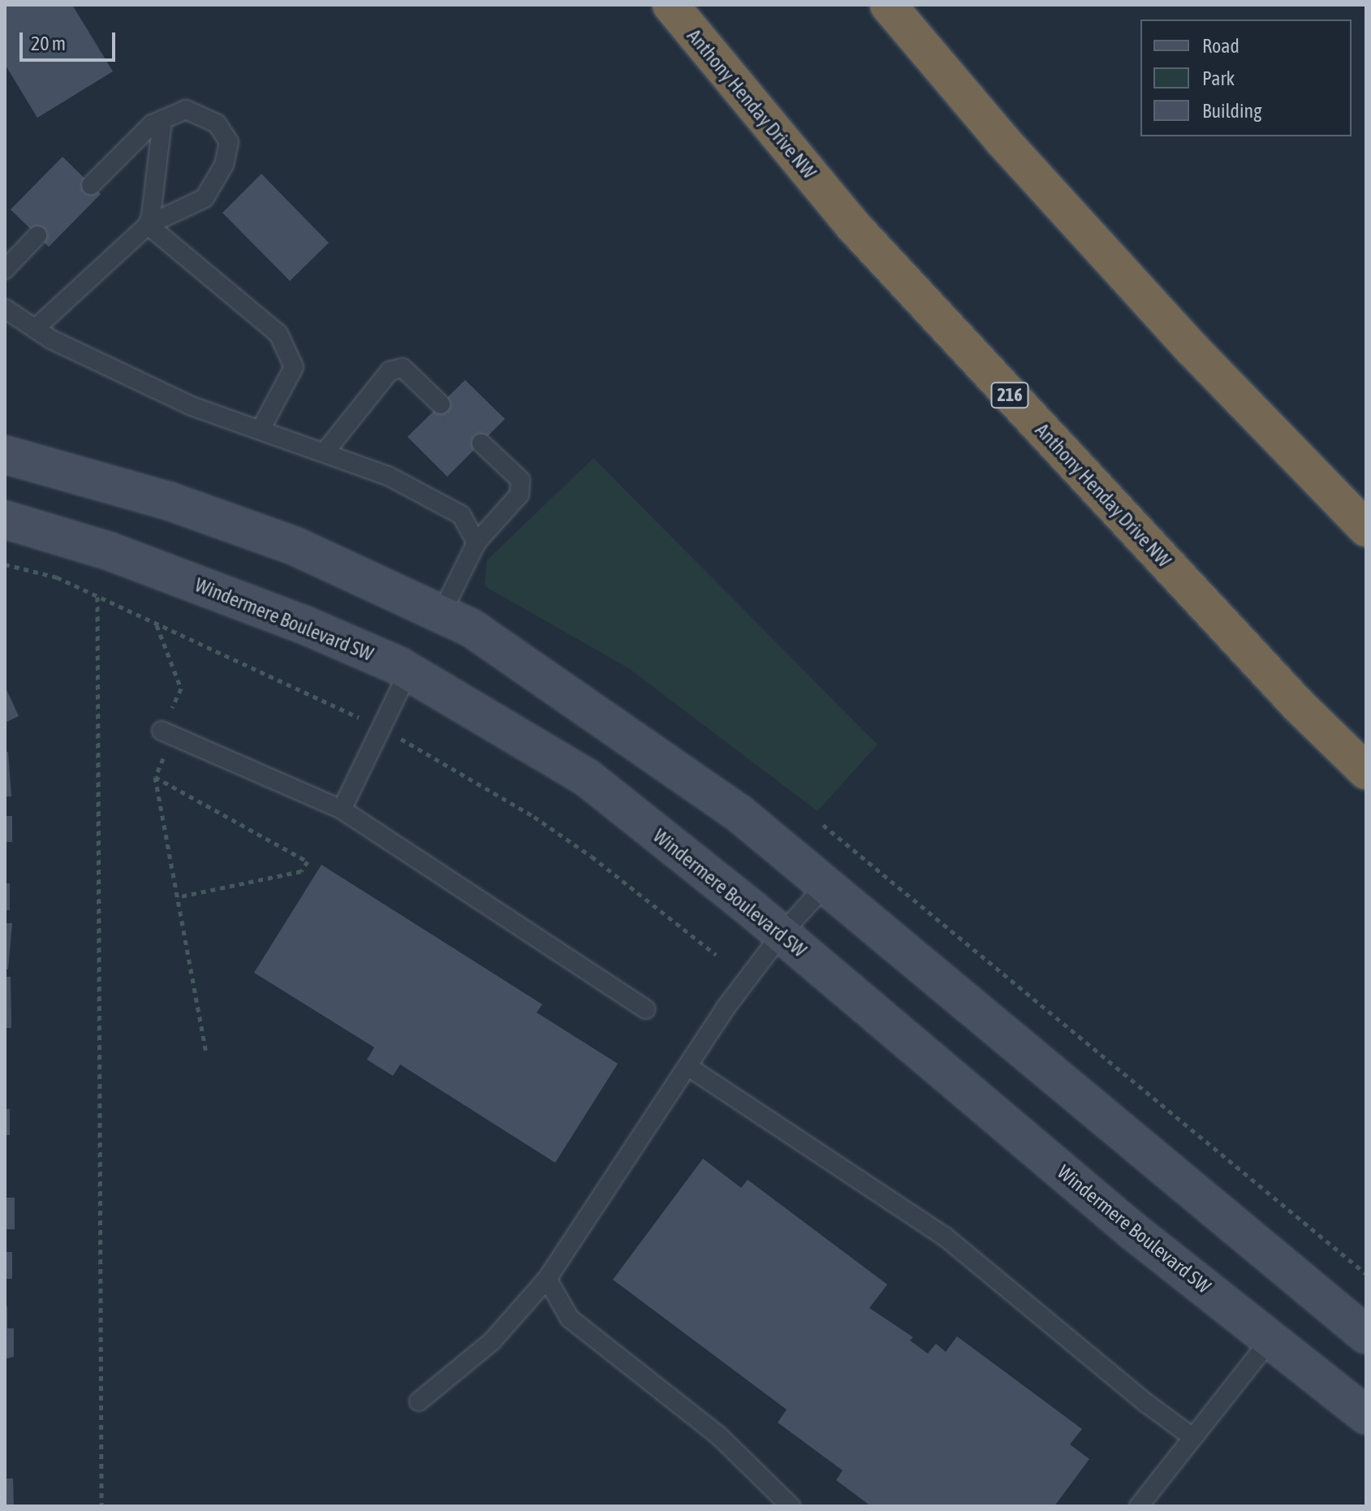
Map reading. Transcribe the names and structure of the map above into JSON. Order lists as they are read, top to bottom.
{
  "streets": {
    "highway": ["Anthony Henday Drive NW", "216"],
    "main road": ["Windermere Boulevard SW"]
  },
  "legend": ["Road", "Park", "Building"],
  "scale_bar": "20 m"
}
